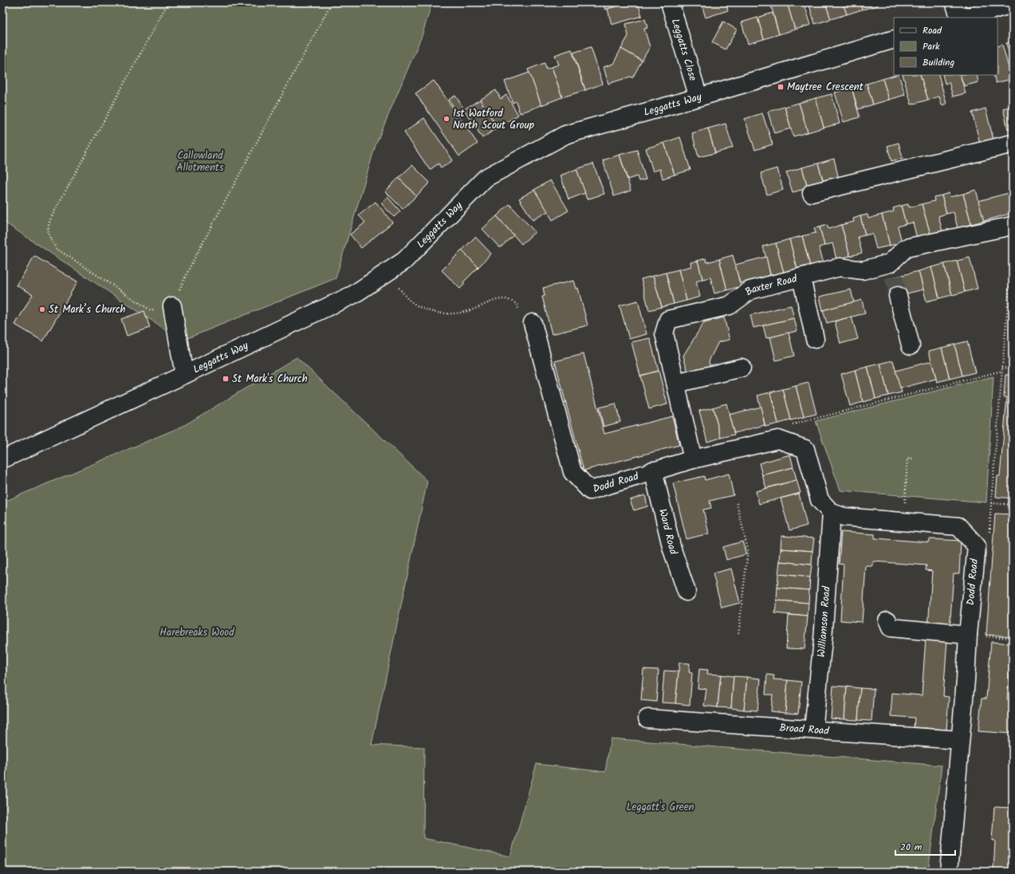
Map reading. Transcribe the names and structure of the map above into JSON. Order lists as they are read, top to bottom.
{
  "streets": {
    "street": [
      "Leggatts Close",
      "Leggatts Way",
      "Baxter Road",
      "Dodd Road",
      "Ward Road",
      "Williamson Road",
      "Broad Road"
    ]
  },
  "crossings": [
    ["Leggatts Close", "Leggatts Way"],
    ["Baxter Road", "Dodd Road"],
    ["Dodd Road", "Ward Road"],
    ["Dodd Road", "Williamson Road"],
    ["Dodd Road", "Broad Road"],
    ["Williamson Road", "Broad Road"]
  ],
  "parks": ["Callowland Allotments", "Harebreaks Wood", "Leggatt's Green"],
  "places": {
    "transit": ["Maytree Crescent", "St Mark's Church"],
    "other": ["1st Watford North Scout Group", "St Mark’s Church"]
  },
  "legend": ["Road", "Park", "Building"],
  "scale_bar": "20 m"
}
